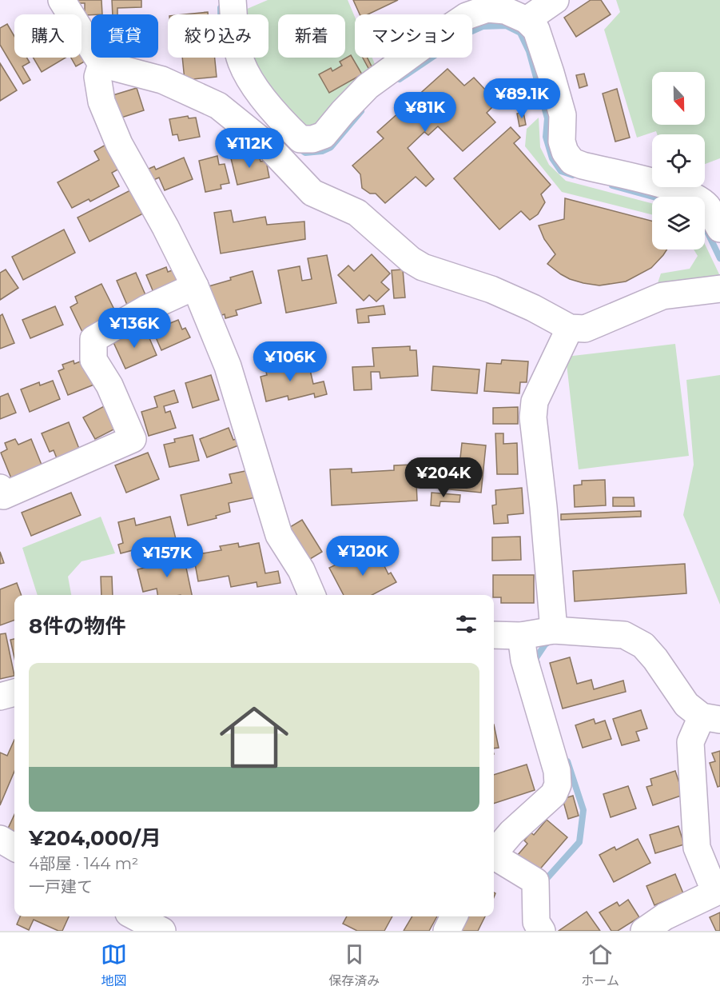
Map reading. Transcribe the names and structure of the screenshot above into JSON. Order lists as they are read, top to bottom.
{
  "north": "bottom",
  "page": {
    "chip": [
      "購入",
      "賃貸",
      "絞り込み",
      "新着",
      "マンション"
    ],
    "price": [
      "¥89.1K",
      "¥81K",
      "¥112K",
      "¥136K",
      "¥106K",
      "¥204K",
      "¥120K",
      "¥157K"
    ],
    "heading": "8件の物件",
    "list": [
      {
        "name": "¥204,000/月",
        "note": "4部屋 · 144 m² · 一戸建て"
      }
    ],
    "tabs": ["地図", "保存済み", "ホーム"]
  }
}
